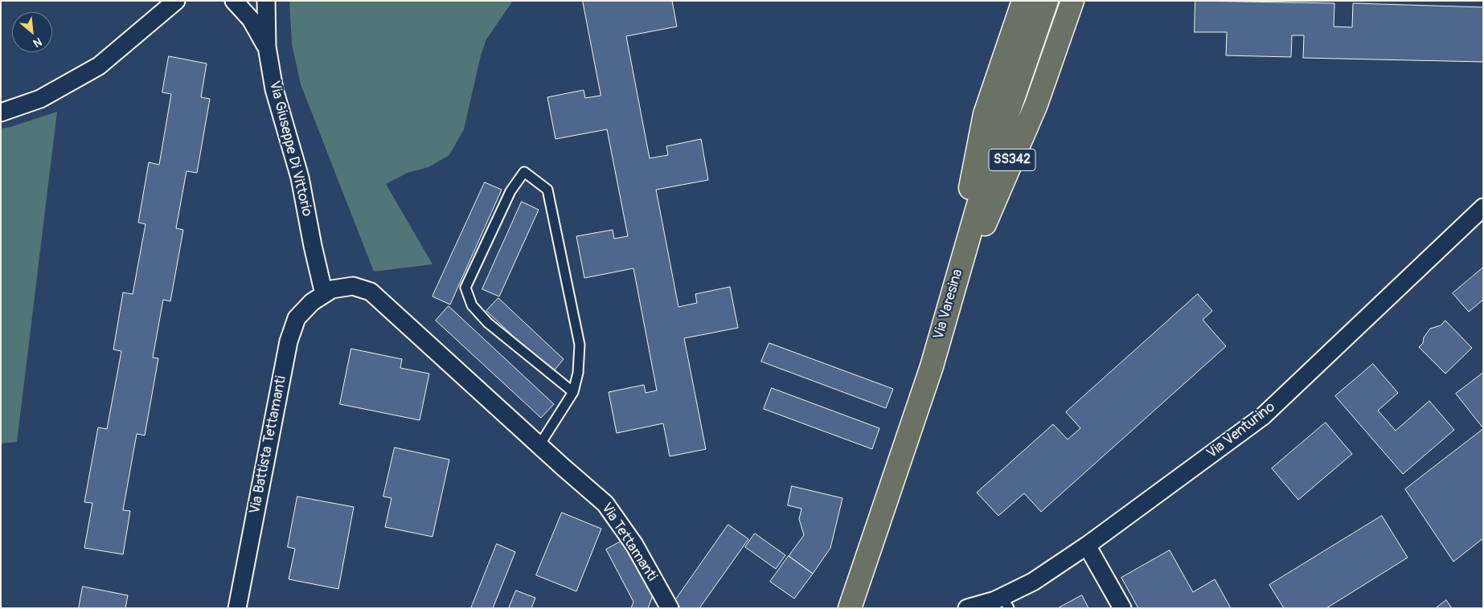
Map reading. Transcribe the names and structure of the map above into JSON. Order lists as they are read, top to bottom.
{
  "streets": {
    "main road": ["SS342", "Via Varesina"],
    "street": [
      "Via Giuseppe Di Vittorio",
      "Via Venturino",
      "Via Battista Tettamanti",
      "Via Tettamanti"
    ]
  },
  "crossings": [
    ["Via Giuseppe Di Vittorio", "Via Battista Tettamanti"],
    ["Via Giuseppe Di Vittorio", "Via Tettamanti"],
    ["SS342", "Via Varesina"],
    ["Via Battista Tettamanti", "Via Tettamanti"]
  ],
  "north": "bottom right"
}
